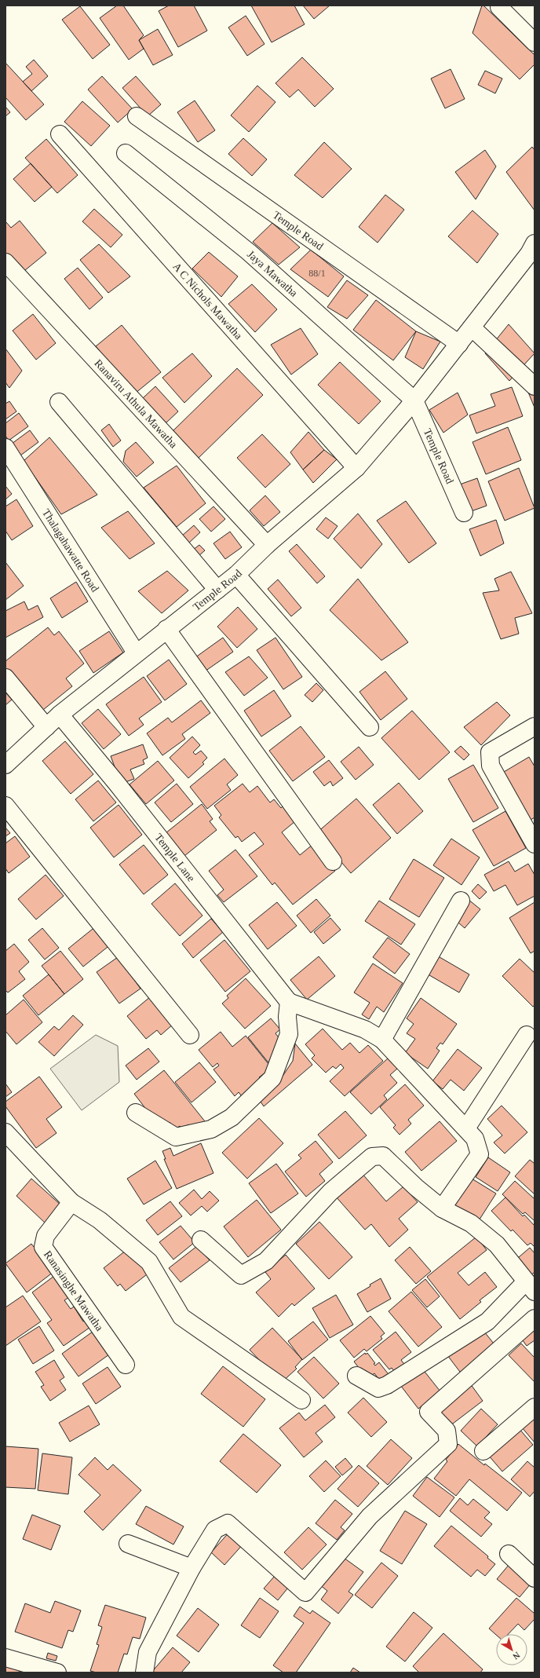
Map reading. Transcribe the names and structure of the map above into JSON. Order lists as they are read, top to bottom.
{
  "streets": {
    "street": [
      "Temple Road",
      "Jaya Mawatha",
      "A C Nichols Mawatha",
      "Ranaviru Athula Mawatha",
      "Thalagahawatte Road",
      "Temple Lane",
      "Ranasinghe Mawatha"
    ]
  },
  "crossings": [
    ["Temple Road", "Jaya Mawatha"],
    ["Temple Road", "A C Nichols Mawatha"],
    ["Temple Road", "Ranaviru Athula Mawatha"],
    ["Temple Road", "Thalagahawatte Road"],
    ["Temple Road", "Temple Lane"]
  ],
  "house_numbers": ["88/1"],
  "north": "bottom right"
}
